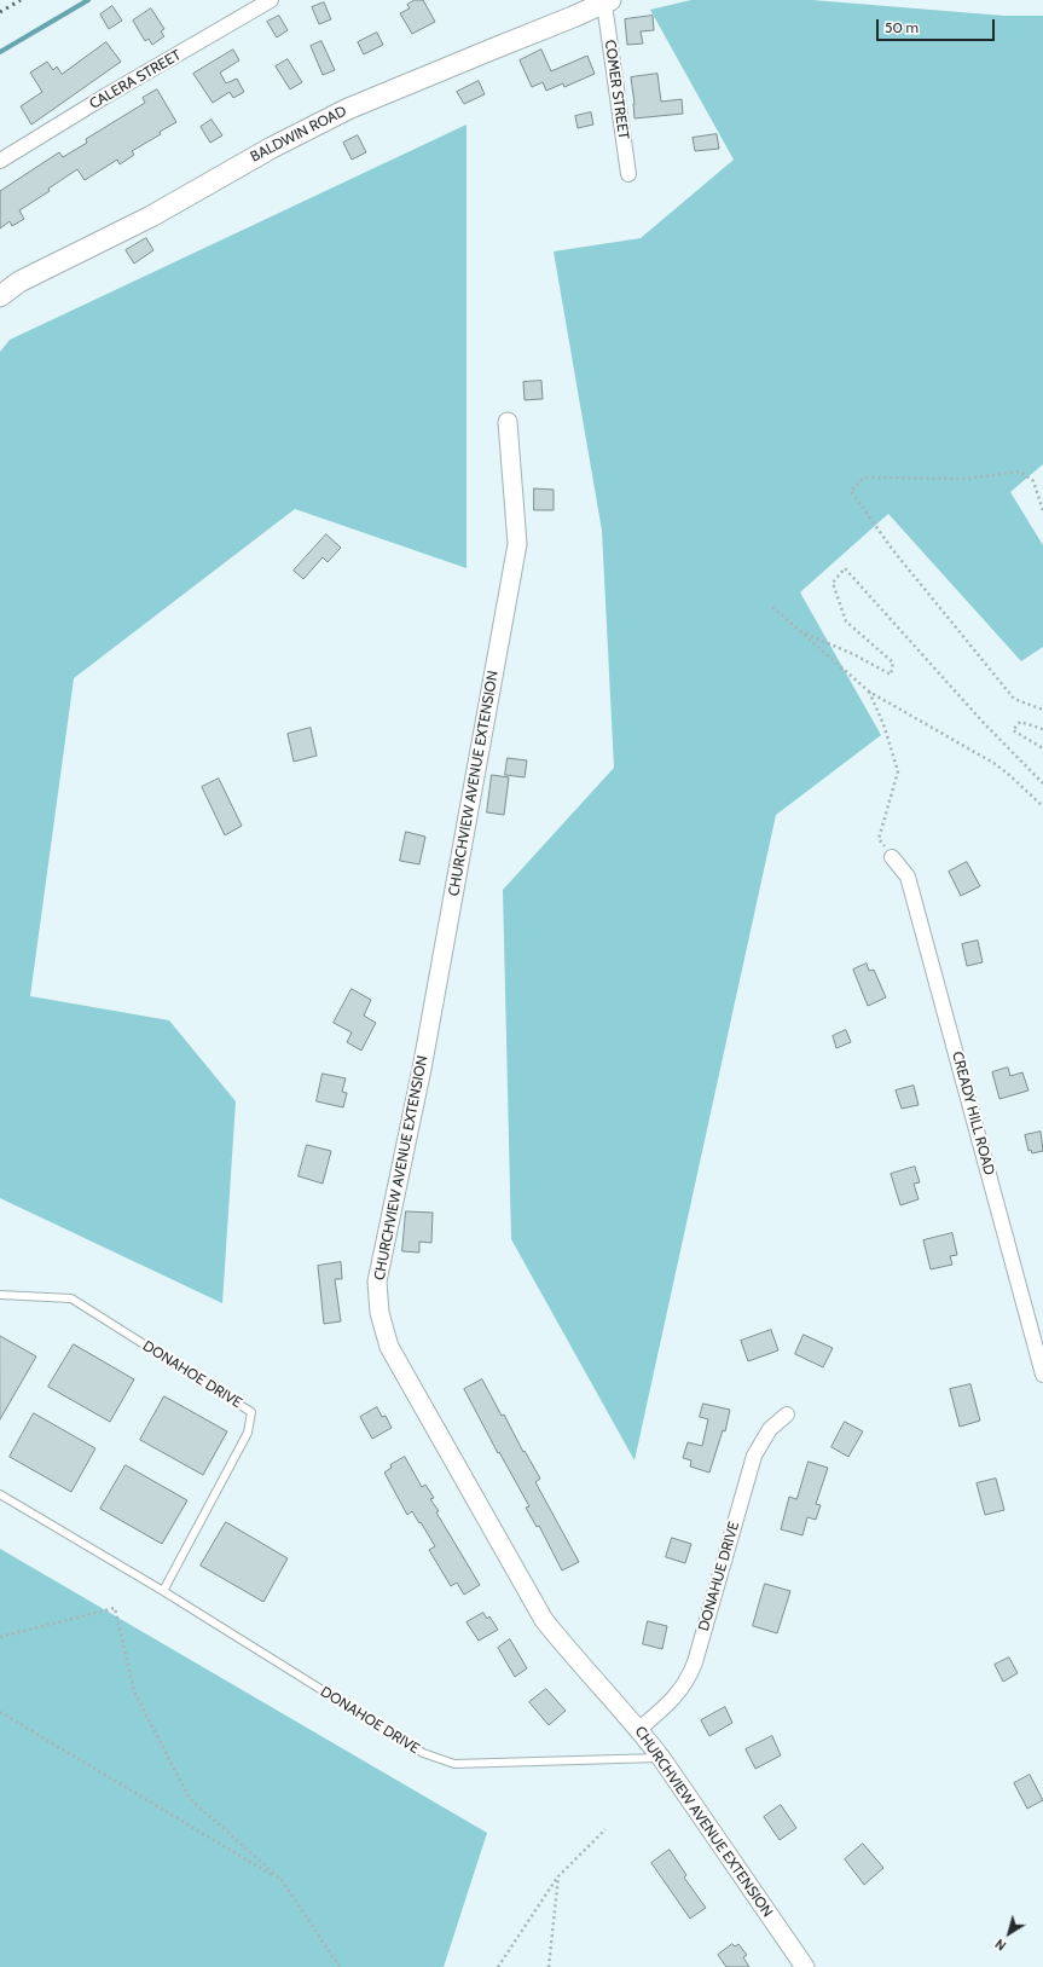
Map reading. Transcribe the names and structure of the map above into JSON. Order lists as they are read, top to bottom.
{
  "streets": {
    "main road": ["BALDWIN ROAD"],
    "street": [
      "CALERA STREET",
      "COMER STREET",
      "CHURCHVIEW AVENUE EXTENSION",
      "CREADY HILL ROAD",
      "DONAHUE DRIVE"
    ],
    "lane": ["DONAHOE DRIVE"]
  },
  "crossings": [
    ["COMER STREET", "BALDWIN ROAD"],
    ["CHURCHVIEW AVENUE EXTENSION", "DONAHOE DRIVE"],
    ["CHURCHVIEW AVENUE EXTENSION", "DONAHUE DRIVE"]
  ],
  "scale_bar": "50 m",
  "north": "bottom left"
}
